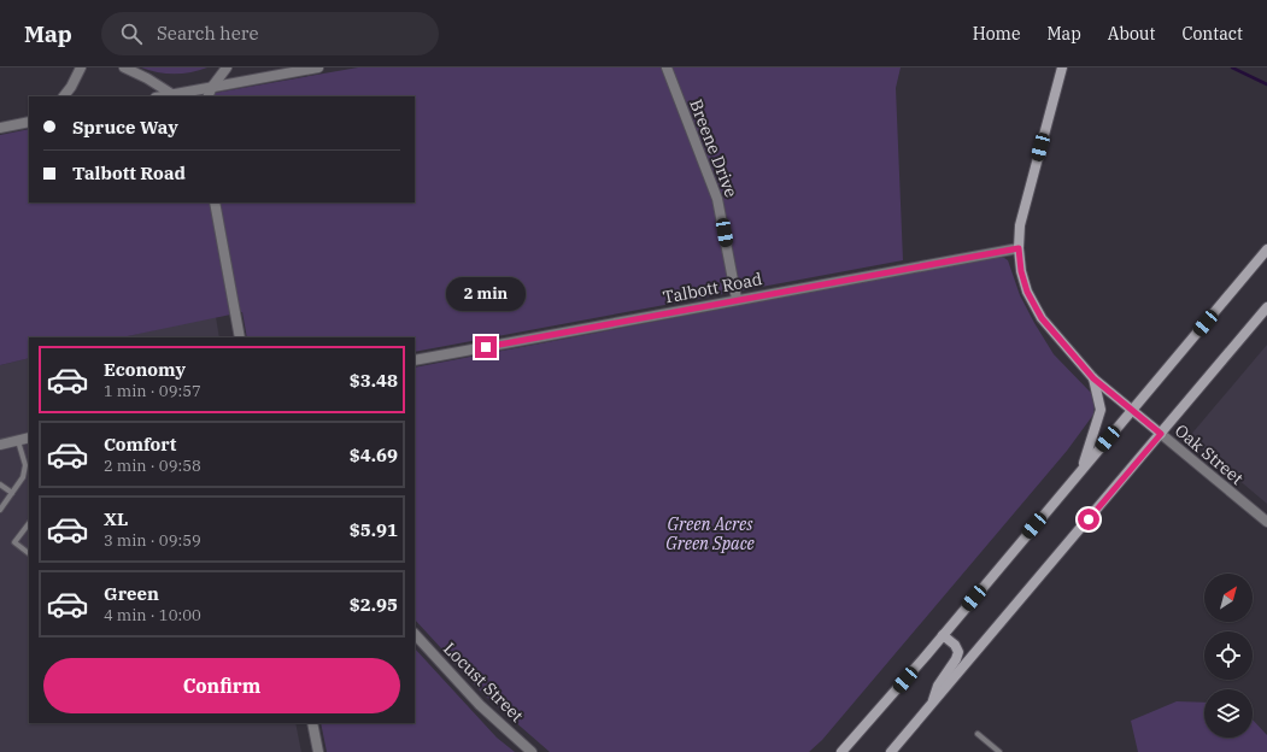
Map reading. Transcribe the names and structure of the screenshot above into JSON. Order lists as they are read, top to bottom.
{
  "streets": {
    "street": [
      "Breene Drive",
      "Talbott Road",
      "Oak Street",
      "Locust Street"
    ]
  },
  "crossings": [
    ["Breene Drive", "Talbott Road"],
    ["Talbott Road", "Oak Street"]
  ],
  "parks": ["Green Acres Green Space"],
  "north": "top right",
  "page": {
    "header": "Map",
    "search": "Search here",
    "nav": [
      "Home",
      "Map",
      "About",
      "Contact"
    ],
    "banner": ["Spruce Way", "Talbott Road"],
    "bubble": "2 min",
    "list": [
      {
        "name": "Economy",
        "note": "1 min · 09:57",
        "value": "$3.48"
      },
      {
        "name": "Comfort",
        "note": "2 min · 09:58",
        "value": "$4.69"
      },
      {
        "name": "XL",
        "note": "3 min · 09:59",
        "value": "$5.91"
      },
      {
        "name": "Green",
        "note": "4 min · 10:00",
        "value": "$2.95"
      }
    ],
    "buttons": "Confirm"
  }
}
